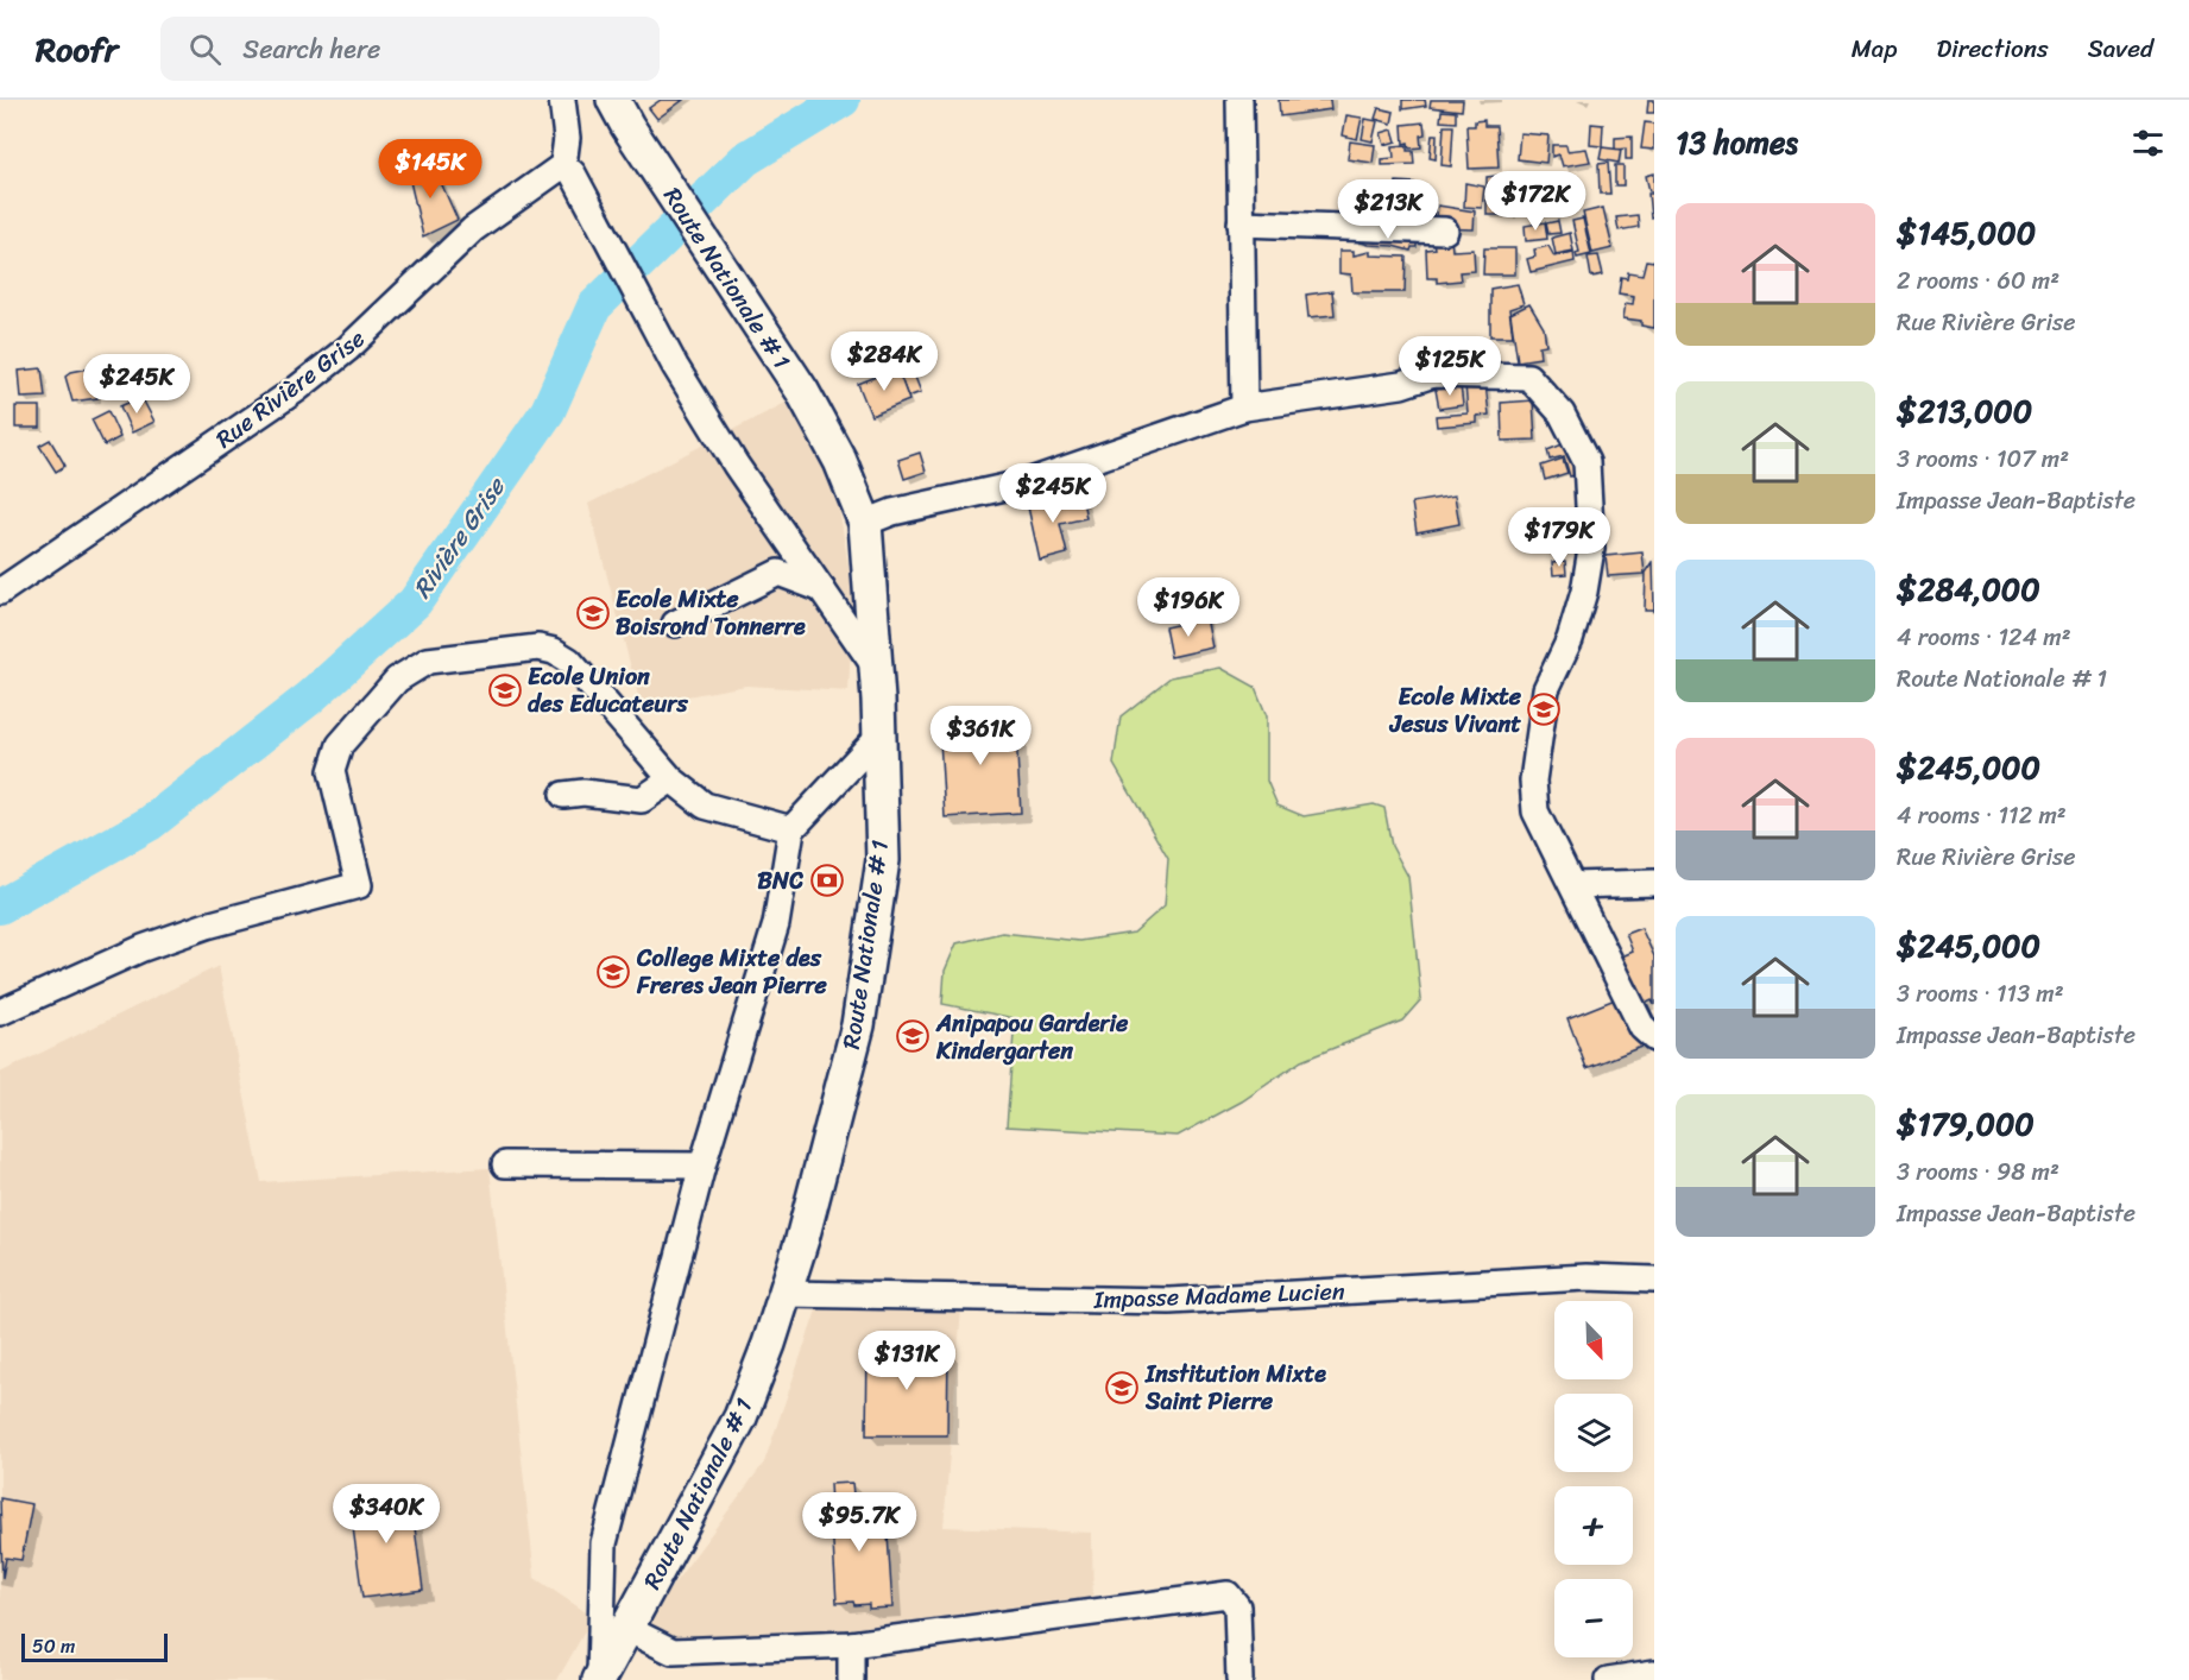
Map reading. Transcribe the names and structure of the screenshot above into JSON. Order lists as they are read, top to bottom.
{
  "streets": {
    "main road": ["Route Nationale # 1"],
    "street": ["Rue Rivière Grise", "Impasse Madame Lucien"]
  },
  "crossings": [
    ["Route Nationale # 1", "Impasse Madame Lucien"]
  ],
  "water": ["Rivière Grise"],
  "places": {
    "school or university": [
      "Ecole Mixte Boisrond Tonnerre",
      "Ecole Union des Educateurs",
      "Ecole Mixte Jesus Vivant",
      "College Mixte des Freres Jean Pierre",
      "Anipapou Garderie Kindergarten",
      "Institution Mixte Saint Pierre"
    ],
    "bank": ["BNC"]
  },
  "scale_bar": "50 m",
  "north": "bottom right",
  "page": {
    "header": "Roofr",
    "search": "Search here",
    "nav": ["Map", "Directions", "Saved"],
    "heading": "13 homes",
    "price": [
      "$145K",
      "$172K",
      "$213K",
      "$284K",
      "$125K",
      "$245K",
      "$245K",
      "$179K",
      "$196K",
      "$361K",
      "$131K",
      "$340K",
      "$95.7K"
    ],
    "list": [
      {
        "name": "$145,000",
        "note": "2 rooms · 60 m² · Rue Rivière Grise"
      },
      {
        "name": "$213,000",
        "note": "3 rooms · 107 m² · Impasse Jean-Baptiste"
      },
      {
        "name": "$284,000",
        "note": "4 rooms · 124 m² · Route Nationale # 1"
      },
      {
        "name": "$245,000",
        "note": "4 rooms · 112 m² · Rue Rivière Grise"
      },
      {
        "name": "$245,000",
        "note": "3 rooms · 113 m² · Impasse Jean-Baptiste"
      },
      {
        "name": "$179,000",
        "note": "3 rooms · 98 m² · Impasse Jean-Baptiste"
      }
    ],
    "map_buttons": ["+", "−"],
    "scale": "50 m"
  }
}
